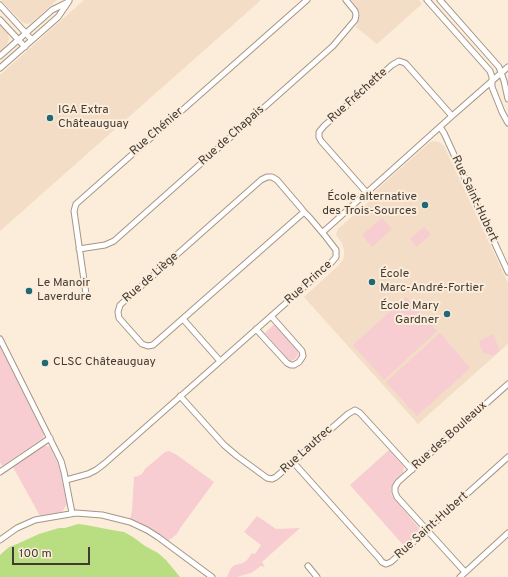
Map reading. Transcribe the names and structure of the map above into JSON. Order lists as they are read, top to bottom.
{
  "streets": {
    "street": [
      "Rue Fréchette",
      "Rue Chénier",
      "Rue de Chapais",
      "Rue Saint-Hubert",
      "Rue de Liège",
      "Rue Prince",
      "Rue des Bouleaux",
      "Rue Lautrec"
    ]
  },
  "crossings": [
    ["Rue Chénier", "Rue de Chapais"],
    ["Rue Saint-Hubert", "Rue des Bouleaux"],
    ["Rue Saint-Hubert", "Rue Lautrec"],
    ["Rue de Liège", "Rue Prince"],
    ["Rue Prince", "Rue Lautrec"],
    ["Rue des Bouleaux", "Rue Lautrec"]
  ],
  "places": [
    "IGA Extra Châteauguay",
    "École alternative des Trois-Sources",
    "École Marc-André-Fortier",
    "Le Manoir Laverdure",
    "École Mary Gardner",
    "CLSC Châteauguay"
  ],
  "scale_bar": "100 m"
}
